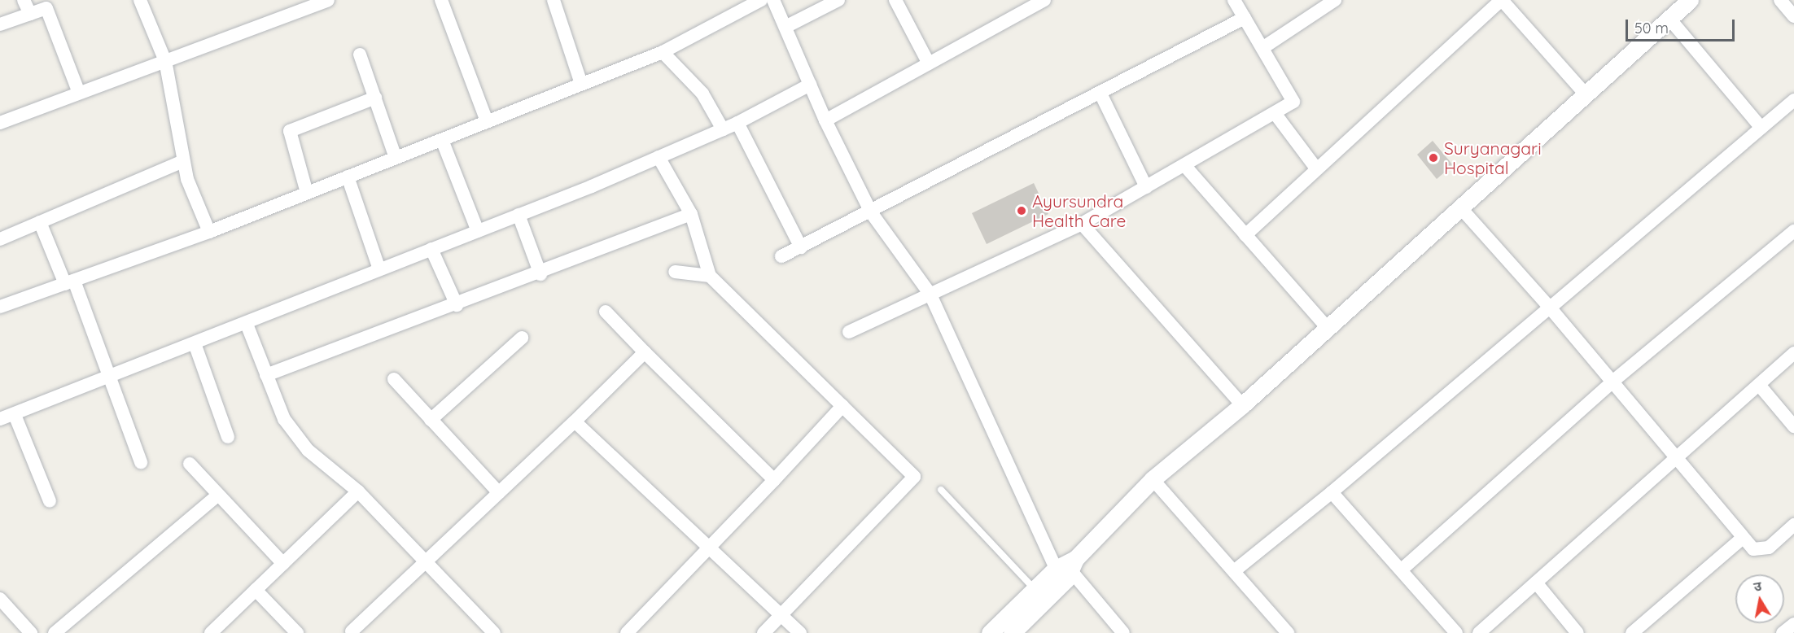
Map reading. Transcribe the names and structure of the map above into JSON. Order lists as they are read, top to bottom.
{
  "places": ["Suryanagari Hospital", "Ayursundra Health Care"],
  "scale_bar": "50 m",
  "north": "top"
}
